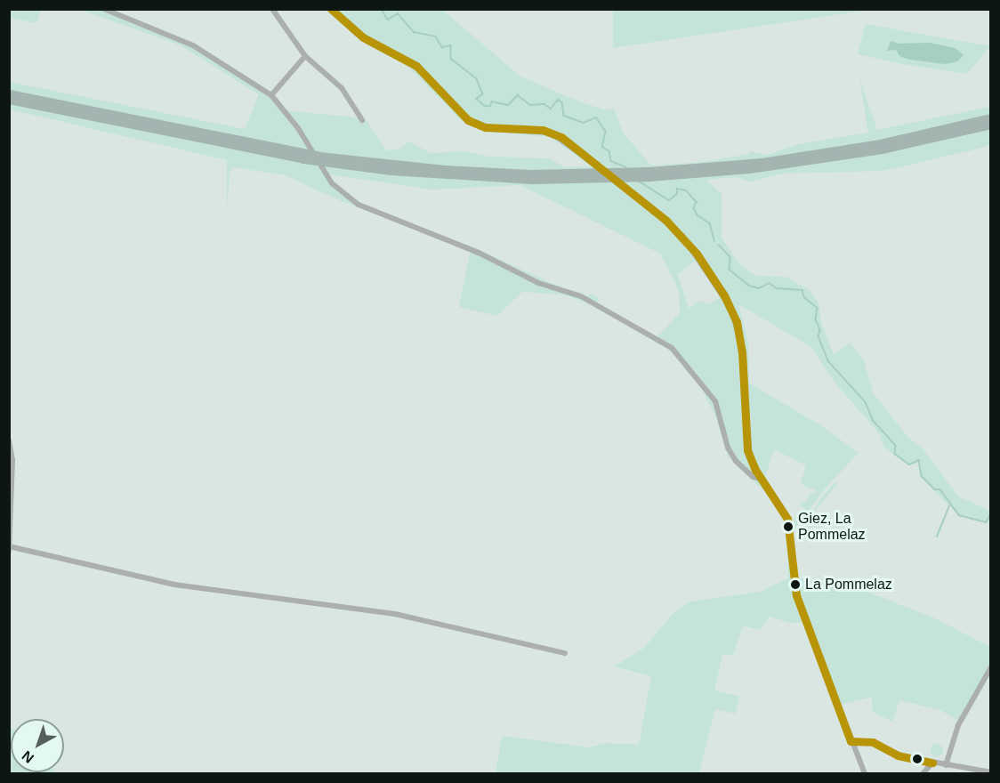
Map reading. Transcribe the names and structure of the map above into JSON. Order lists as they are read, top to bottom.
{
  "places": ["Giez, La Pommelaz", "La Pommelaz"],
  "north": "bottom left"
}
